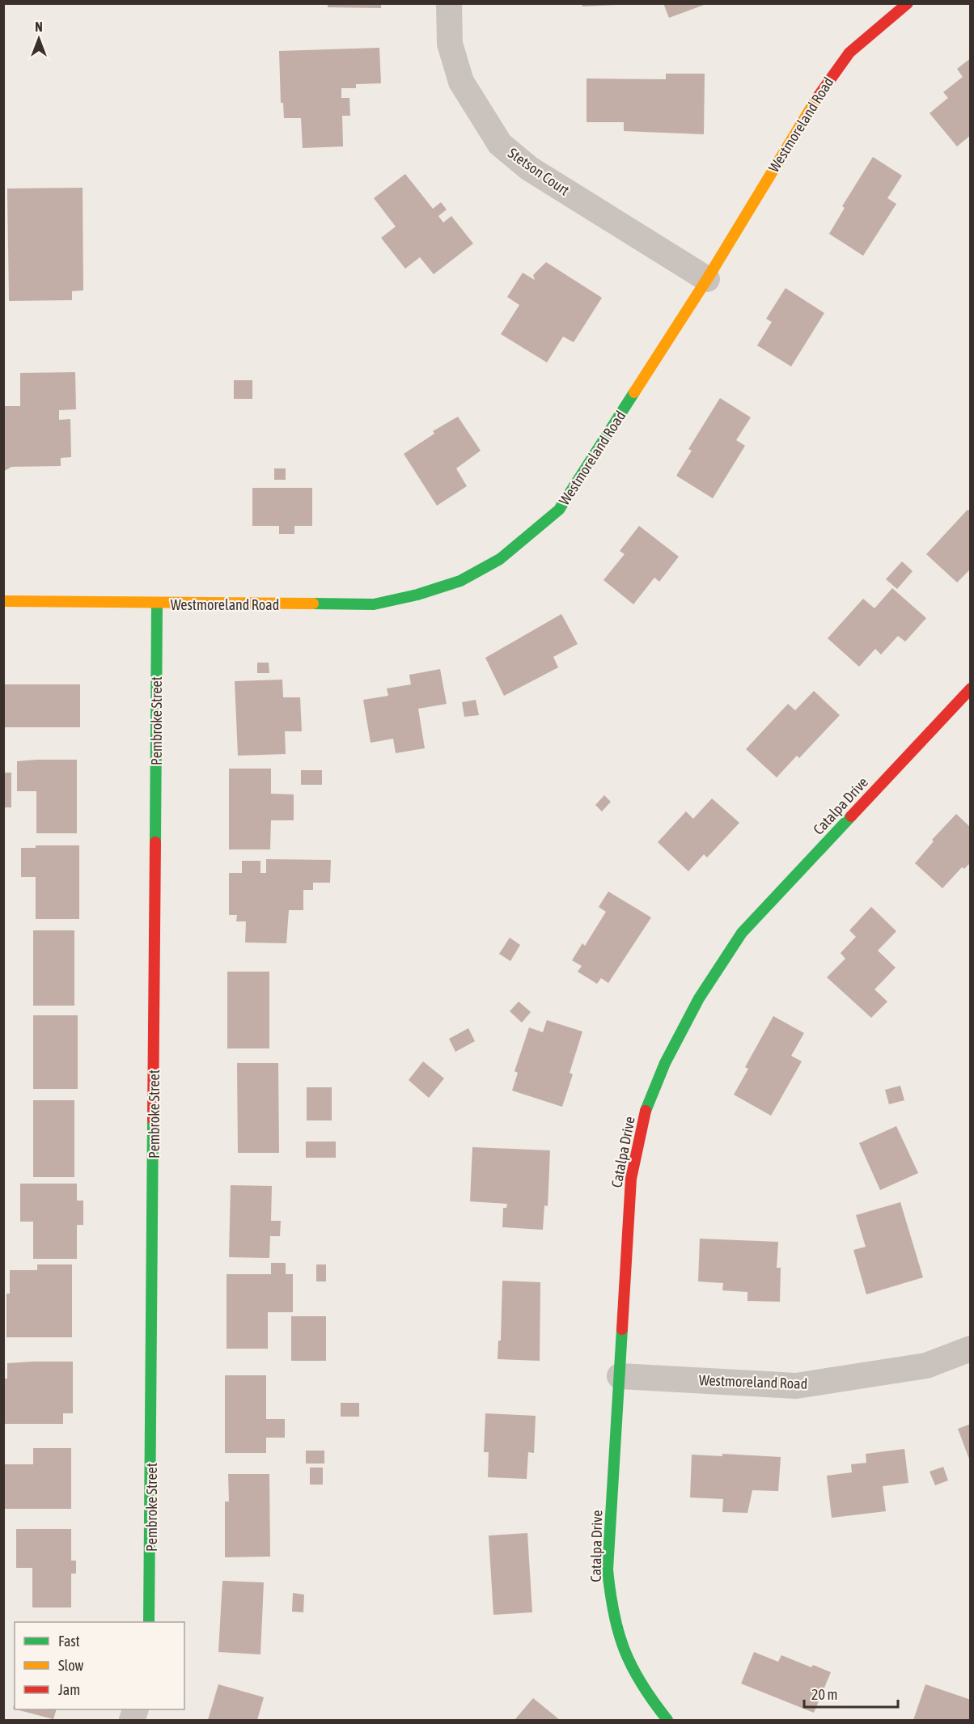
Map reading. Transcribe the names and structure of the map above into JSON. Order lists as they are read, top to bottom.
{
  "streets": {
    "street": [
      "Westmoreland Road",
      "Stetson Court",
      "Pembroke Street",
      "Catalpa Drive"
    ]
  },
  "crossings": [
    ["Westmoreland Road", "Stetson Court"],
    ["Westmoreland Road", "Pembroke Street"],
    ["Westmoreland Road", "Catalpa Drive"]
  ],
  "legend": ["Fast", "Slow", "Jam"],
  "scale_bar": "20 m",
  "north": "top"
}
